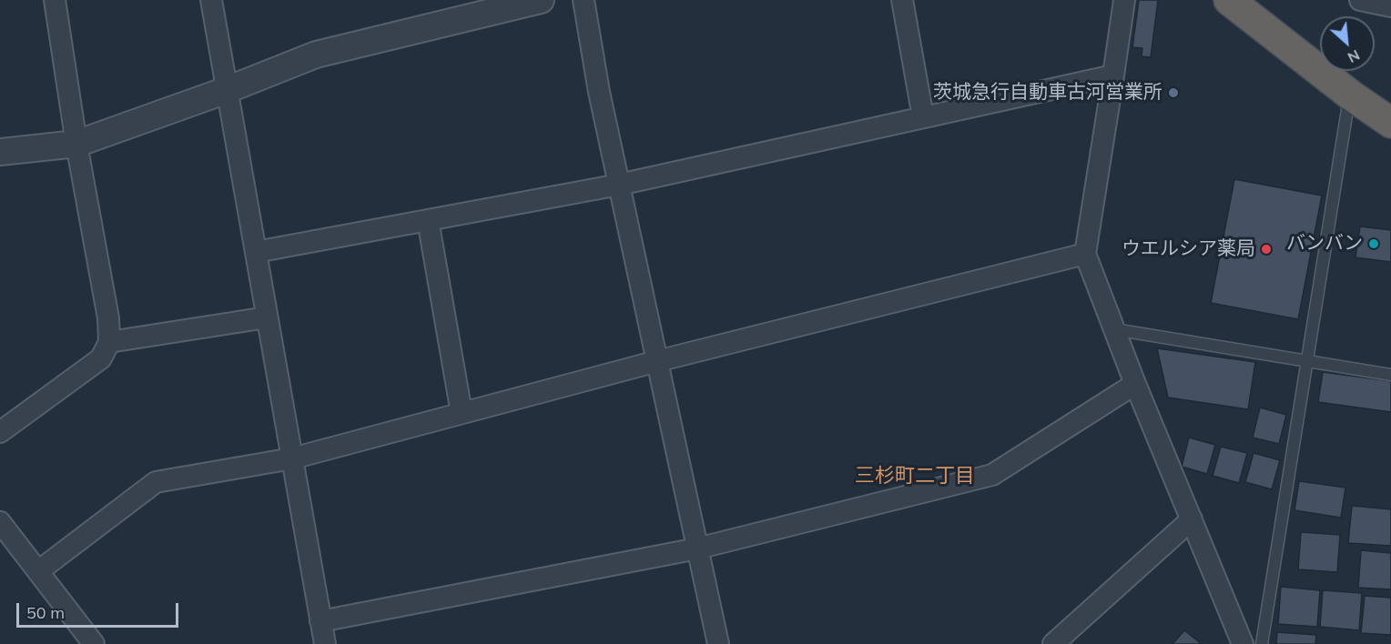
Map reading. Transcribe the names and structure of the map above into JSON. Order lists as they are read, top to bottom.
{
  "districts": ["三杉町二丁目"],
  "places": ["茨城急行自動車古河営業所", "バンバン", "ウエルシア薬局"],
  "scale_bar": "50 m",
  "north": "bottom right"
}
